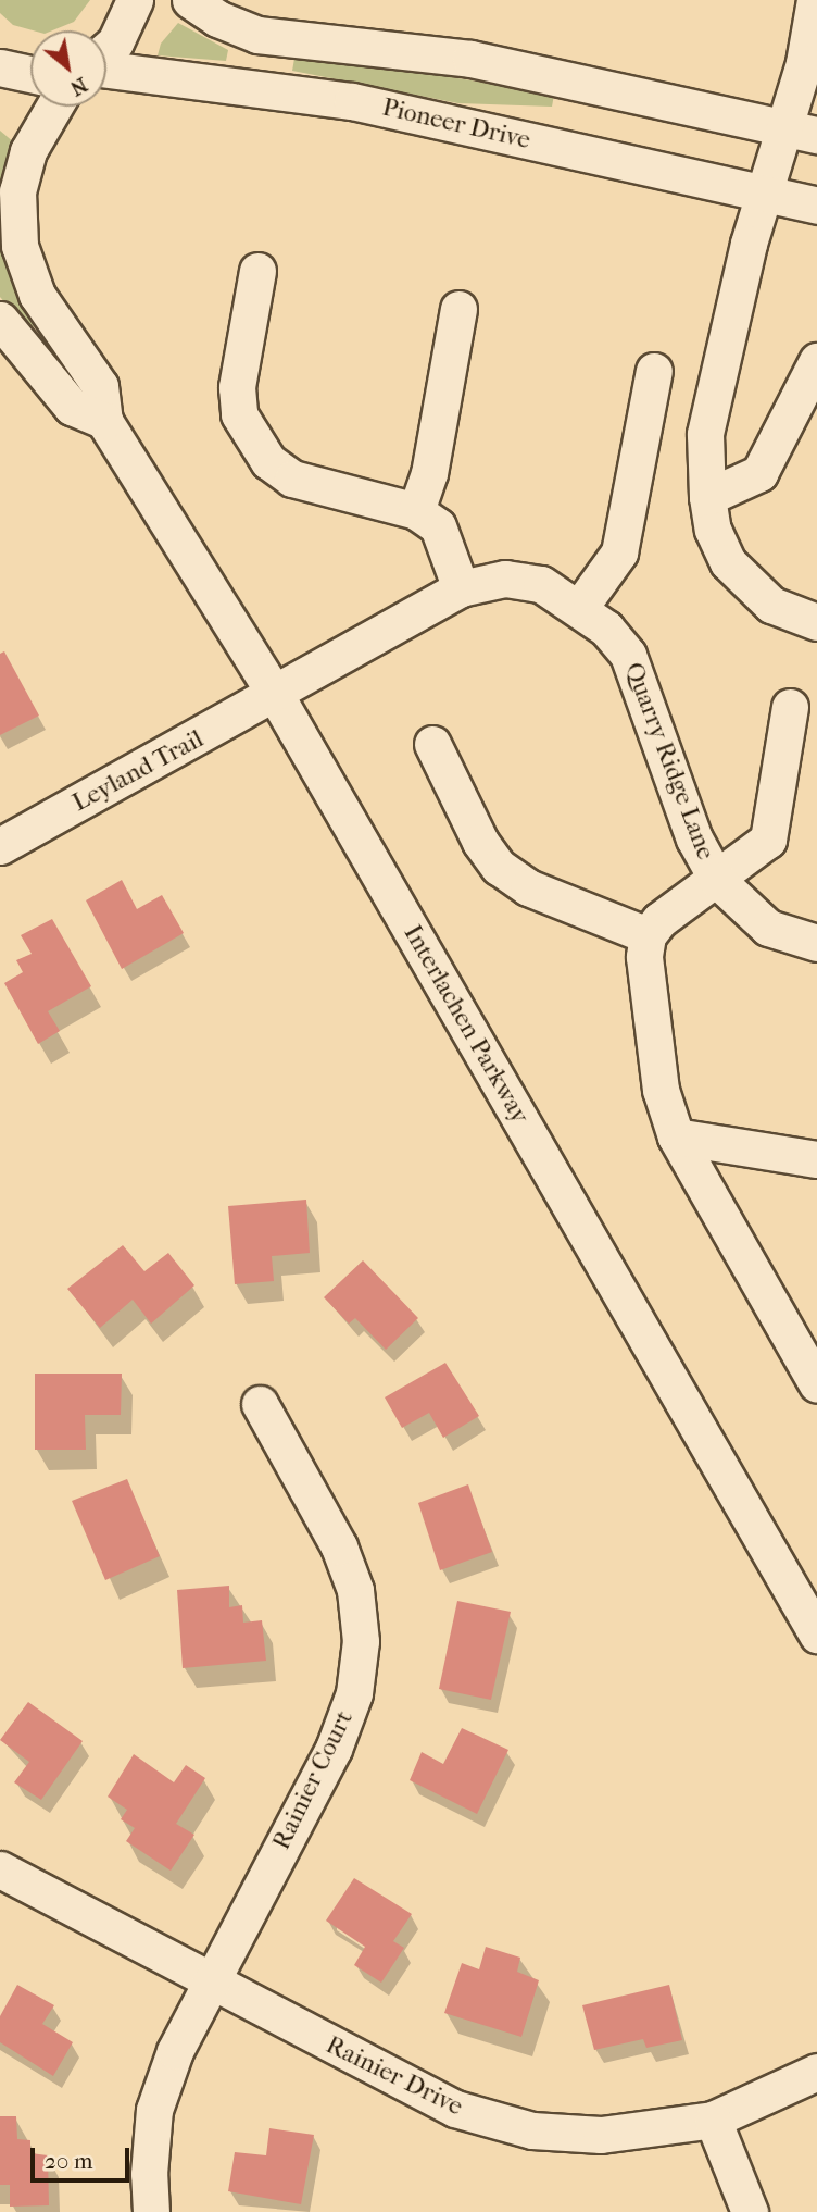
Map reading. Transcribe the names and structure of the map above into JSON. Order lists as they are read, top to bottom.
{
  "streets": {
    "street": [
      "Pioneer Drive",
      "Quarry Ridge Lane",
      "Leyland Trail",
      "Interlachen Parkway",
      "Rainier Court",
      "Rainier Drive"
    ]
  },
  "crossings": [
    ["Quarry Ridge Lane", "Leyland Trail"],
    ["Quarry Ridge Lane", "Interlachen Parkway"],
    ["Leyland Trail", "Interlachen Parkway"],
    ["Rainier Court", "Rainier Drive"]
  ],
  "scale_bar": "20 m",
  "north": "bottom right"
}
